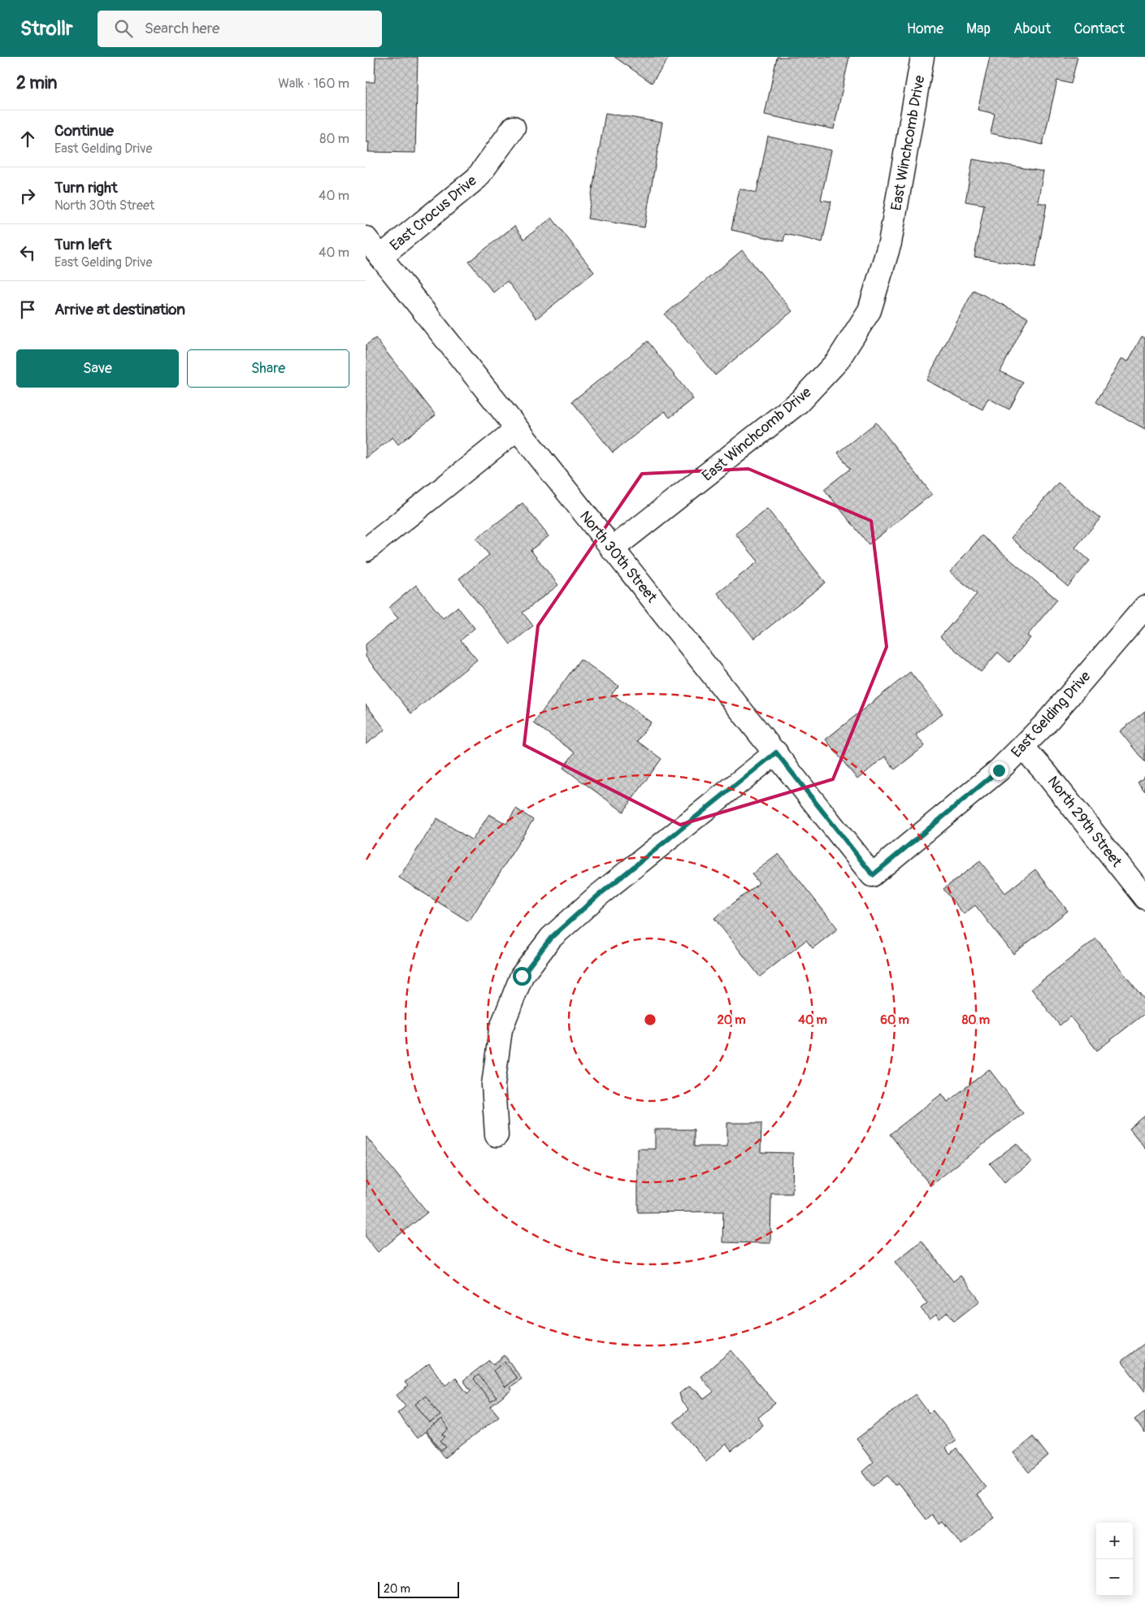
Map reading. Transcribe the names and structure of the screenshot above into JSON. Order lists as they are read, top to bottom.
{
  "streets": {
    "street": [
      "East Winchcomb Drive",
      "East Crocus Drive",
      "North 30th Street",
      "East Gelding Drive",
      "North 29th Street"
    ]
  },
  "crossings": [
    ["East Winchcomb Drive", "North 30th Street"],
    ["East Crocus Drive", "North 30th Street"],
    ["North 30th Street", "East Gelding Drive"],
    ["East Gelding Drive", "North 29th Street"]
  ],
  "scale_bar": "20 m",
  "page": {
    "header": "Strollr",
    "search": "Search here",
    "nav": [
      "Home",
      "Map",
      "About",
      "Contact"
    ],
    "heading": ["2 min", "Walk · 160 m"],
    "list": [
      ["Continue", "East Gelding Drive", "80 m"],
      ["Turn right", "North 30th Street", "40 m"],
      ["Turn left", "East Gelding Drive", "40 m"],
      "Arrive at destination"
    ],
    "buttons": ["Save", "Share"],
    "map_buttons": ["+", "−"],
    "scale": "20 m"
  },
  "rings": [
    "20 m",
    "40 m",
    "60 m",
    "80 m"
  ]
}
